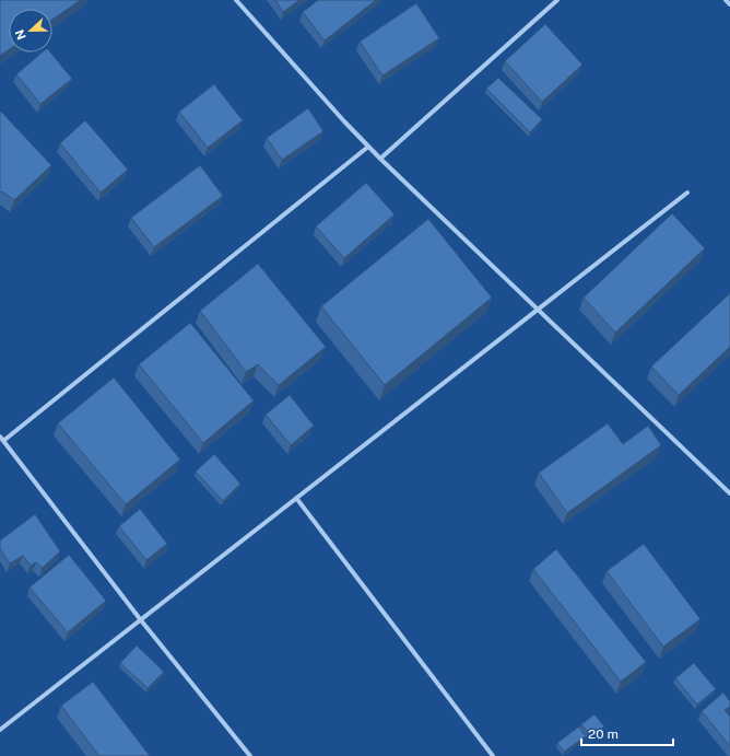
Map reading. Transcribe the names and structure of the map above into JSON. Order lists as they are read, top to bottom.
{
  "scale_bar": "20 m",
  "north": "left"
}
